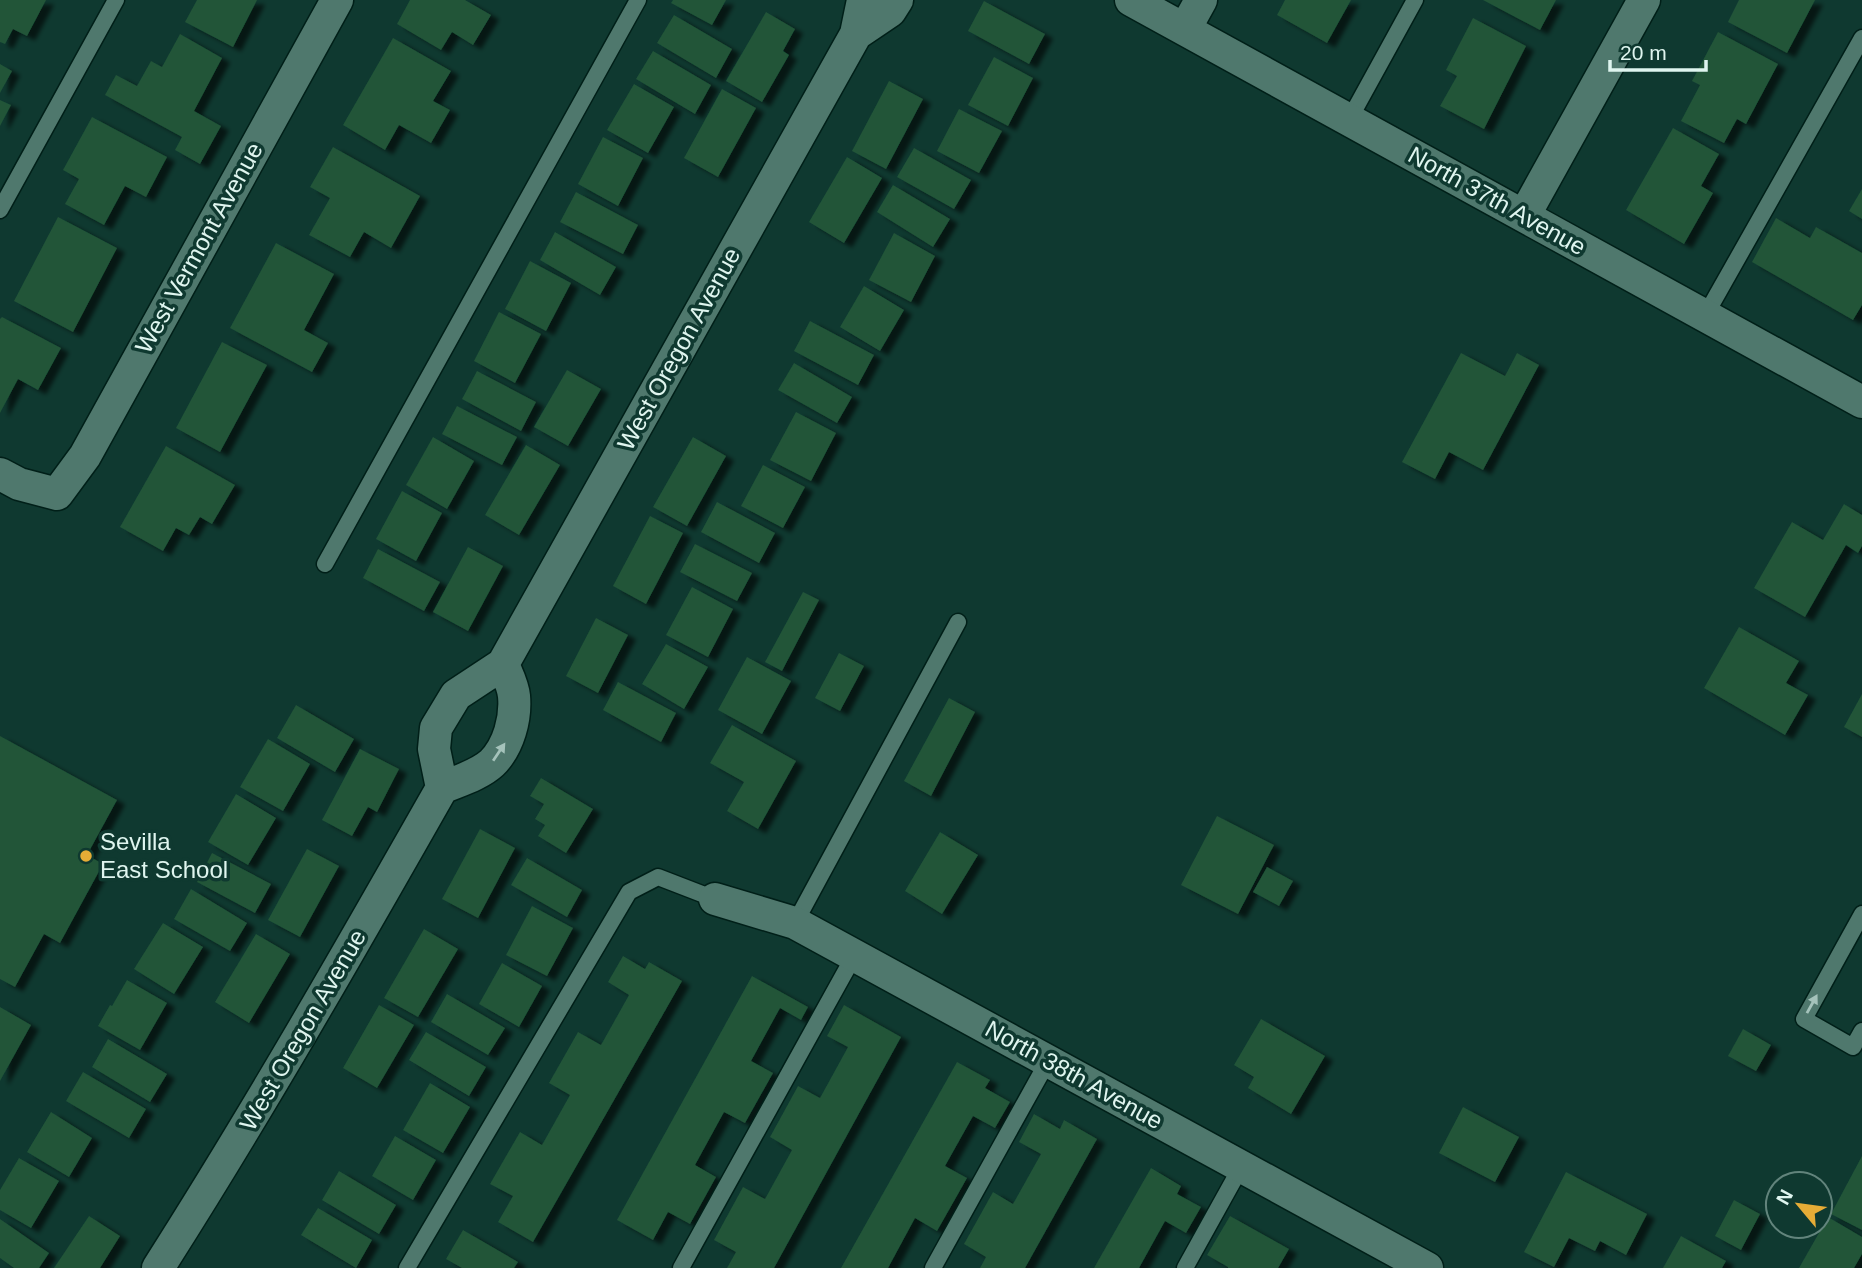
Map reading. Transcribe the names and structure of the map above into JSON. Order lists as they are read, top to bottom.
{
  "streets": {
    "street": [
      "North 37th Avenue",
      "West Vermont Avenue",
      "West Oregon Avenue",
      "North 38th Avenue"
    ]
  },
  "places": ["Sevilla East School"],
  "scale_bar": "20 m",
  "north": "top left"
}
